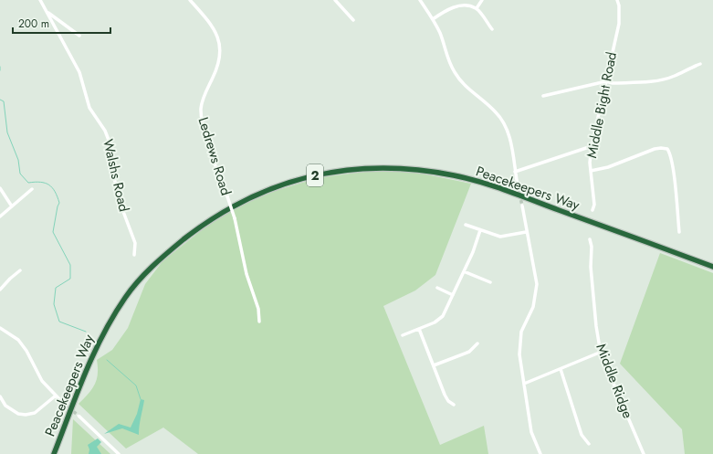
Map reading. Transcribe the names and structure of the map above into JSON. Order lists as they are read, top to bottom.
{
  "streets": {
    "highway": ["2", "Peacekeepers Way"],
    "street": [
      "Middle Bight Road",
      "Ledrews Road",
      "Walshs Road",
      "Middle Ridge"
    ]
  },
  "scale_bar": "200 m"
}
